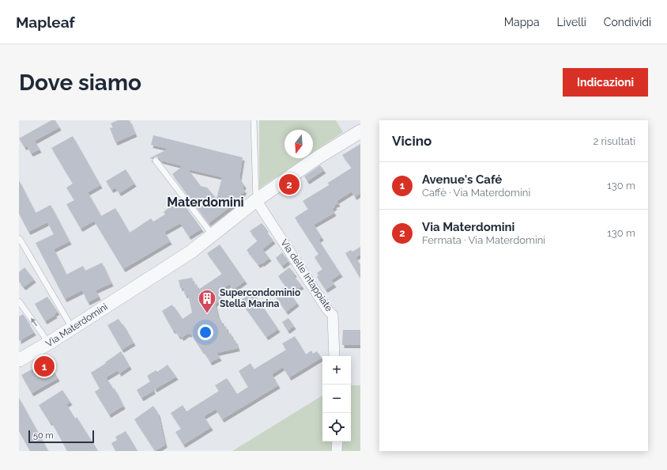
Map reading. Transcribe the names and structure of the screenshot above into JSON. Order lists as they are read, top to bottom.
{
  "streets": {
    "street": ["Via delle Intappiate", "Via Materdomini"]
  },
  "crossings": [
    ["Via delle Intappiate", "Via Materdomini"]
  ],
  "districts": ["Materdomini"],
  "places": {
    "building": ["Supercondominio Stella Marina"]
  },
  "scale_bar": "50 m",
  "north": "bottom",
  "page": {
    "header": "Mapleaf",
    "nav": ["Mappa", "Livelli", "Condividi"],
    "buttons": "Indicazioni",
    "title": "Dove siamo",
    "heading": ["Vicino", "2 risultati"],
    "list": [
      {
        "mark": "1",
        "name": "Avenue's Café",
        "note": "Caffè · Via Materdomini",
        "value": "130 m"
      },
      {
        "mark": "2",
        "name": "Via Materdomini",
        "note": "Fermata · Via Materdomini",
        "value": "130 m"
      }
    ],
    "pins": ["2", "1"],
    "map_buttons": ["+", "−"],
    "scale": "50 m"
  }
}
